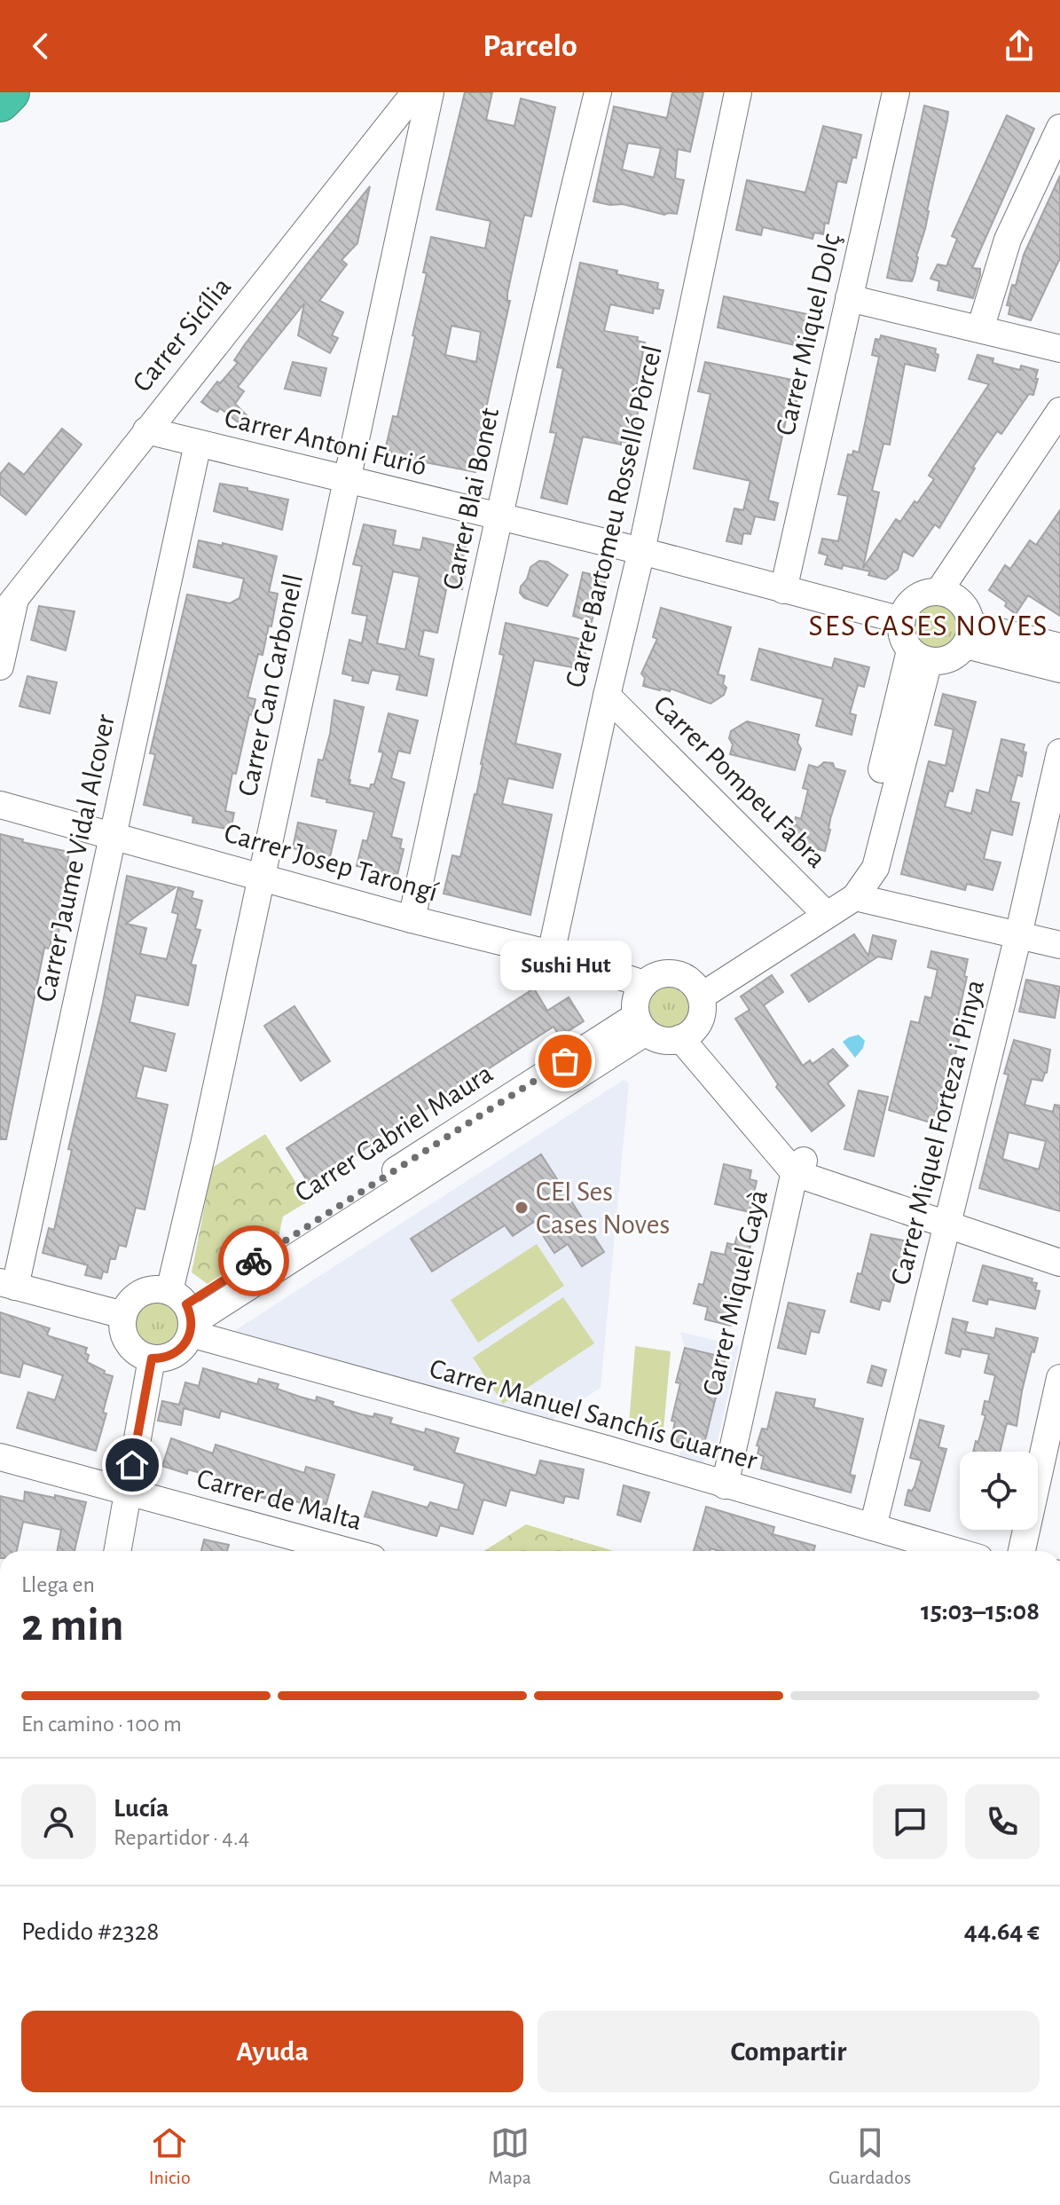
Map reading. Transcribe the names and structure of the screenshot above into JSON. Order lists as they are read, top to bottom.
{
  "streets": {
    "street": [
      "Carrer Sicília",
      "Carrer Miquel Dolç",
      "Carrer Antoni Furió",
      "Carrer Blai Bonet",
      "Carrer Bartomeu Rosselló Pòrcel",
      "Carrer Can Carbonell",
      "Carrer Pompeu Fabra",
      "Carrer Jaume Vidal Alcover",
      "Carrer Josep Tarongí",
      "Carrer Miquel Forteza i Pinya",
      "Carrer Gabriel Maura",
      "Carrer Miquel Gayà",
      "Carrer Manuel Sanchís Guarner",
      "Carrer de Malta"
    ]
  },
  "crossings": [
    ["Carrer Sicília", "Carrer Antoni Furió"],
    ["Carrer Sicília", "Carrer Can Carbonell"],
    ["Carrer Miquel Dolç", "Carrer Antoni Furió"],
    ["Carrer Antoni Furió", "Carrer Blai Bonet"],
    ["Carrer Antoni Furió", "Carrer Bartomeu Rosselló Pòrcel"],
    ["Carrer Antoni Furió", "Carrer Can Carbonell"],
    ["Carrer Antoni Furió", "Carrer Jaume Vidal Alcover"],
    ["Carrer Blai Bonet", "Carrer Josep Tarongí"],
    ["Carrer Bartomeu Rosselló Pòrcel", "Carrer Pompeu Fabra"],
    ["Carrer Bartomeu Rosselló Pòrcel", "Carrer Josep Tarongí"],
    ["Carrer Can Carbonell", "Carrer Josep Tarongí"],
    ["Carrer Can Carbonell", "Carrer Gabriel Maura"],
    ["Carrer Can Carbonell", "Carrer Manuel Sanchís Guarner"],
    ["Carrer Jaume Vidal Alcover", "Carrer Josep Tarongí"],
    ["Carrer Josep Tarongí", "Carrer Gabriel Maura"],
    ["Carrer Miquel Forteza i Pinya", "Carrer Manuel Sanchís Guarner"],
    ["Carrer Gabriel Maura", "Carrer Manuel Sanchís Guarner"],
    ["Carrer Miquel Gayà", "Carrer Manuel Sanchís Guarner"]
  ],
  "districts": ["SES CASES NOVES"],
  "places": ["Sushi Hut", "CEI Ses Cases Noves"],
  "page": {
    "header": "Parcelo",
    "bubble": "Sushi Hut",
    "heading": ["2 min", "Llega en", "15:03–15:08"],
    "panel": [
      "Lucía",
      "Repartidor · 4.4",
      "Pedido #2328",
      "44.64 €"
    ],
    "bar": "En camino · 100 m",
    "buttons": ["Ayuda", "Compartir"],
    "tabs": ["Inicio", "Mapa", "Guardados"]
  }
}
